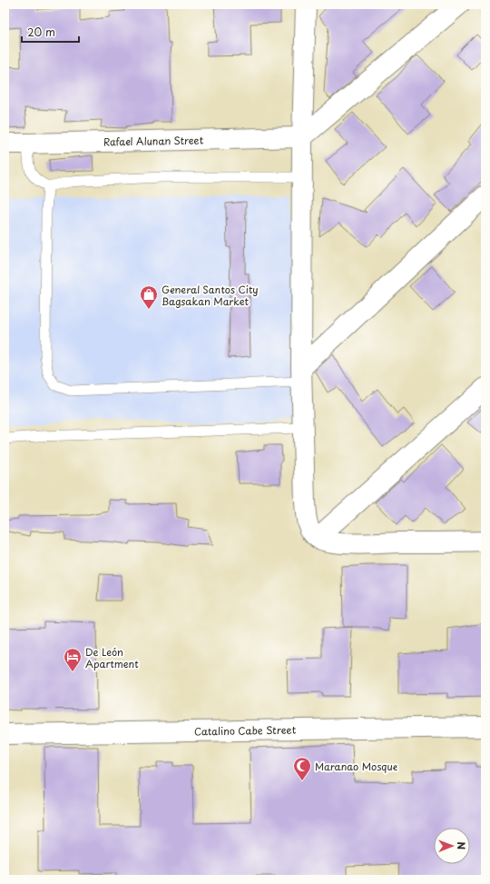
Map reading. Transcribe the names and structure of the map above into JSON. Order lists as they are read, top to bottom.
{
  "streets": {
    "street": ["Rafael Alunan Street", "Catalino Cabe Street"]
  },
  "places": {
    "shop": ["General Santos City Bagsakan Market"],
    "hotel": ["De León Apartment"],
    "mosque": ["Maranao Mosque"]
  },
  "scale_bar": "20 m",
  "north": "right"
}
